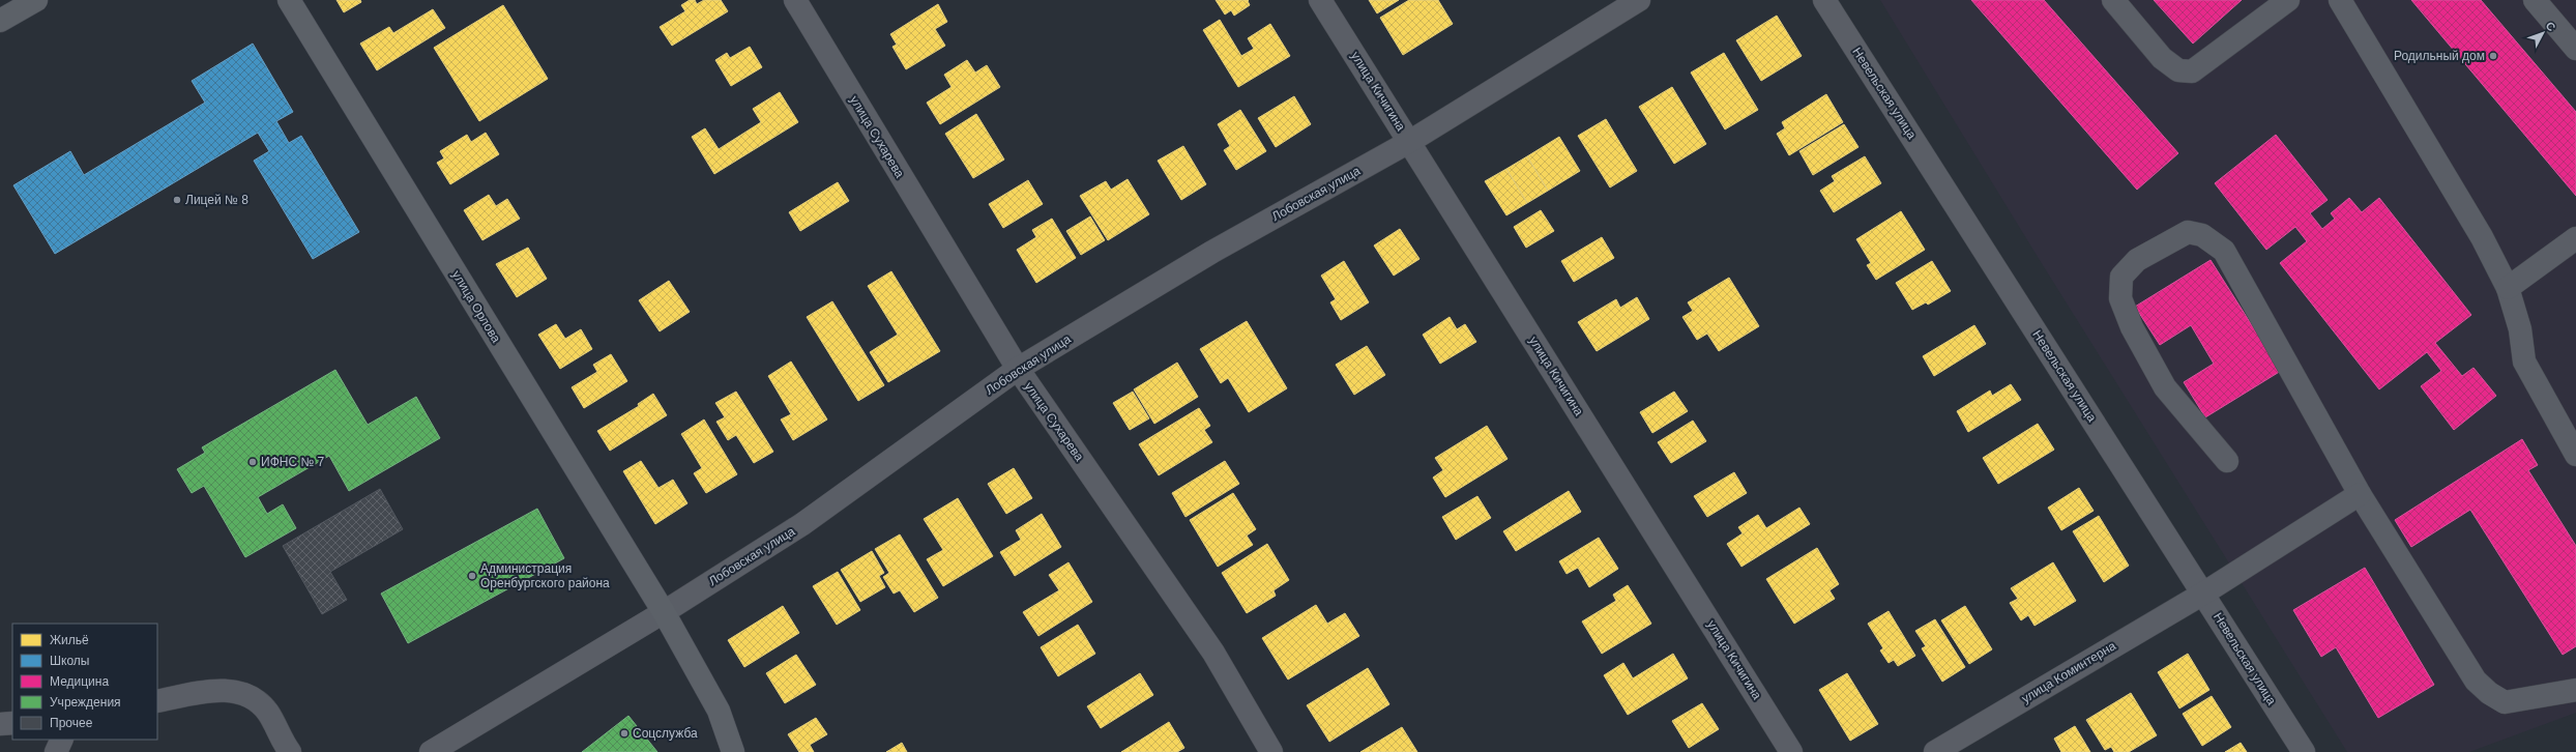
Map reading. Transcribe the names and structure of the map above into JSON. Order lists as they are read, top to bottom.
{
  "streets": {
    "main road": ["улица Орлова"],
    "street": [
      "улица Кичигина",
      "Невельская улица",
      "улица Сухарева",
      "Лобовская улица",
      "улица Коминтерна"
    ]
  },
  "crossings": [
    ["улица Кичигина", "Лобовская улица"],
    ["Невельская улица", "улица Коминтерна"],
    ["улица Сухарева", "Лобовская улица"],
    ["Лобовская улица", "улица Орлова"]
  ],
  "places": [
    "Родильный дом",
    "Лицей № 8",
    "ИФНС № 7",
    "Администрация Оренбургского района",
    "Соцслужба"
  ],
  "legend": [
    "Жильё",
    "Школы",
    "Медицина",
    "Учреждения",
    "Прочее"
  ],
  "north": "top right"
}
